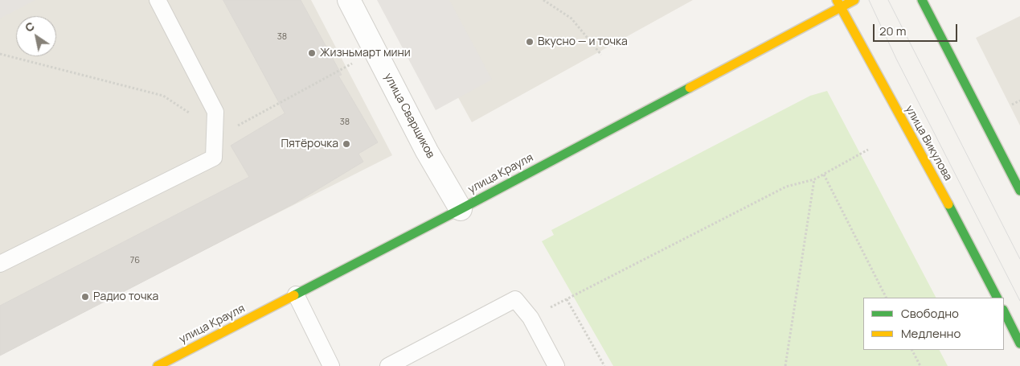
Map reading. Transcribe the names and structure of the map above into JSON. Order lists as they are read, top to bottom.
{
  "streets": {
    "street": ["улица Сварщиков", "улица Викулова", "улица Крауля"]
  },
  "crossings": [
    ["улица Сварщиков", "улица Крауля"],
    ["улица Викулова", "улица Крауля"]
  ],
  "places": [
    "Вкусно — и точка",
    "Жизньмарт мини",
    "Пятёрочка",
    "Радио точка"
  ],
  "house_numbers": ["38", "38", "76"],
  "legend": ["Свободно", "Медленно"],
  "scale_bar": "20 m",
  "north": "top left"
}
